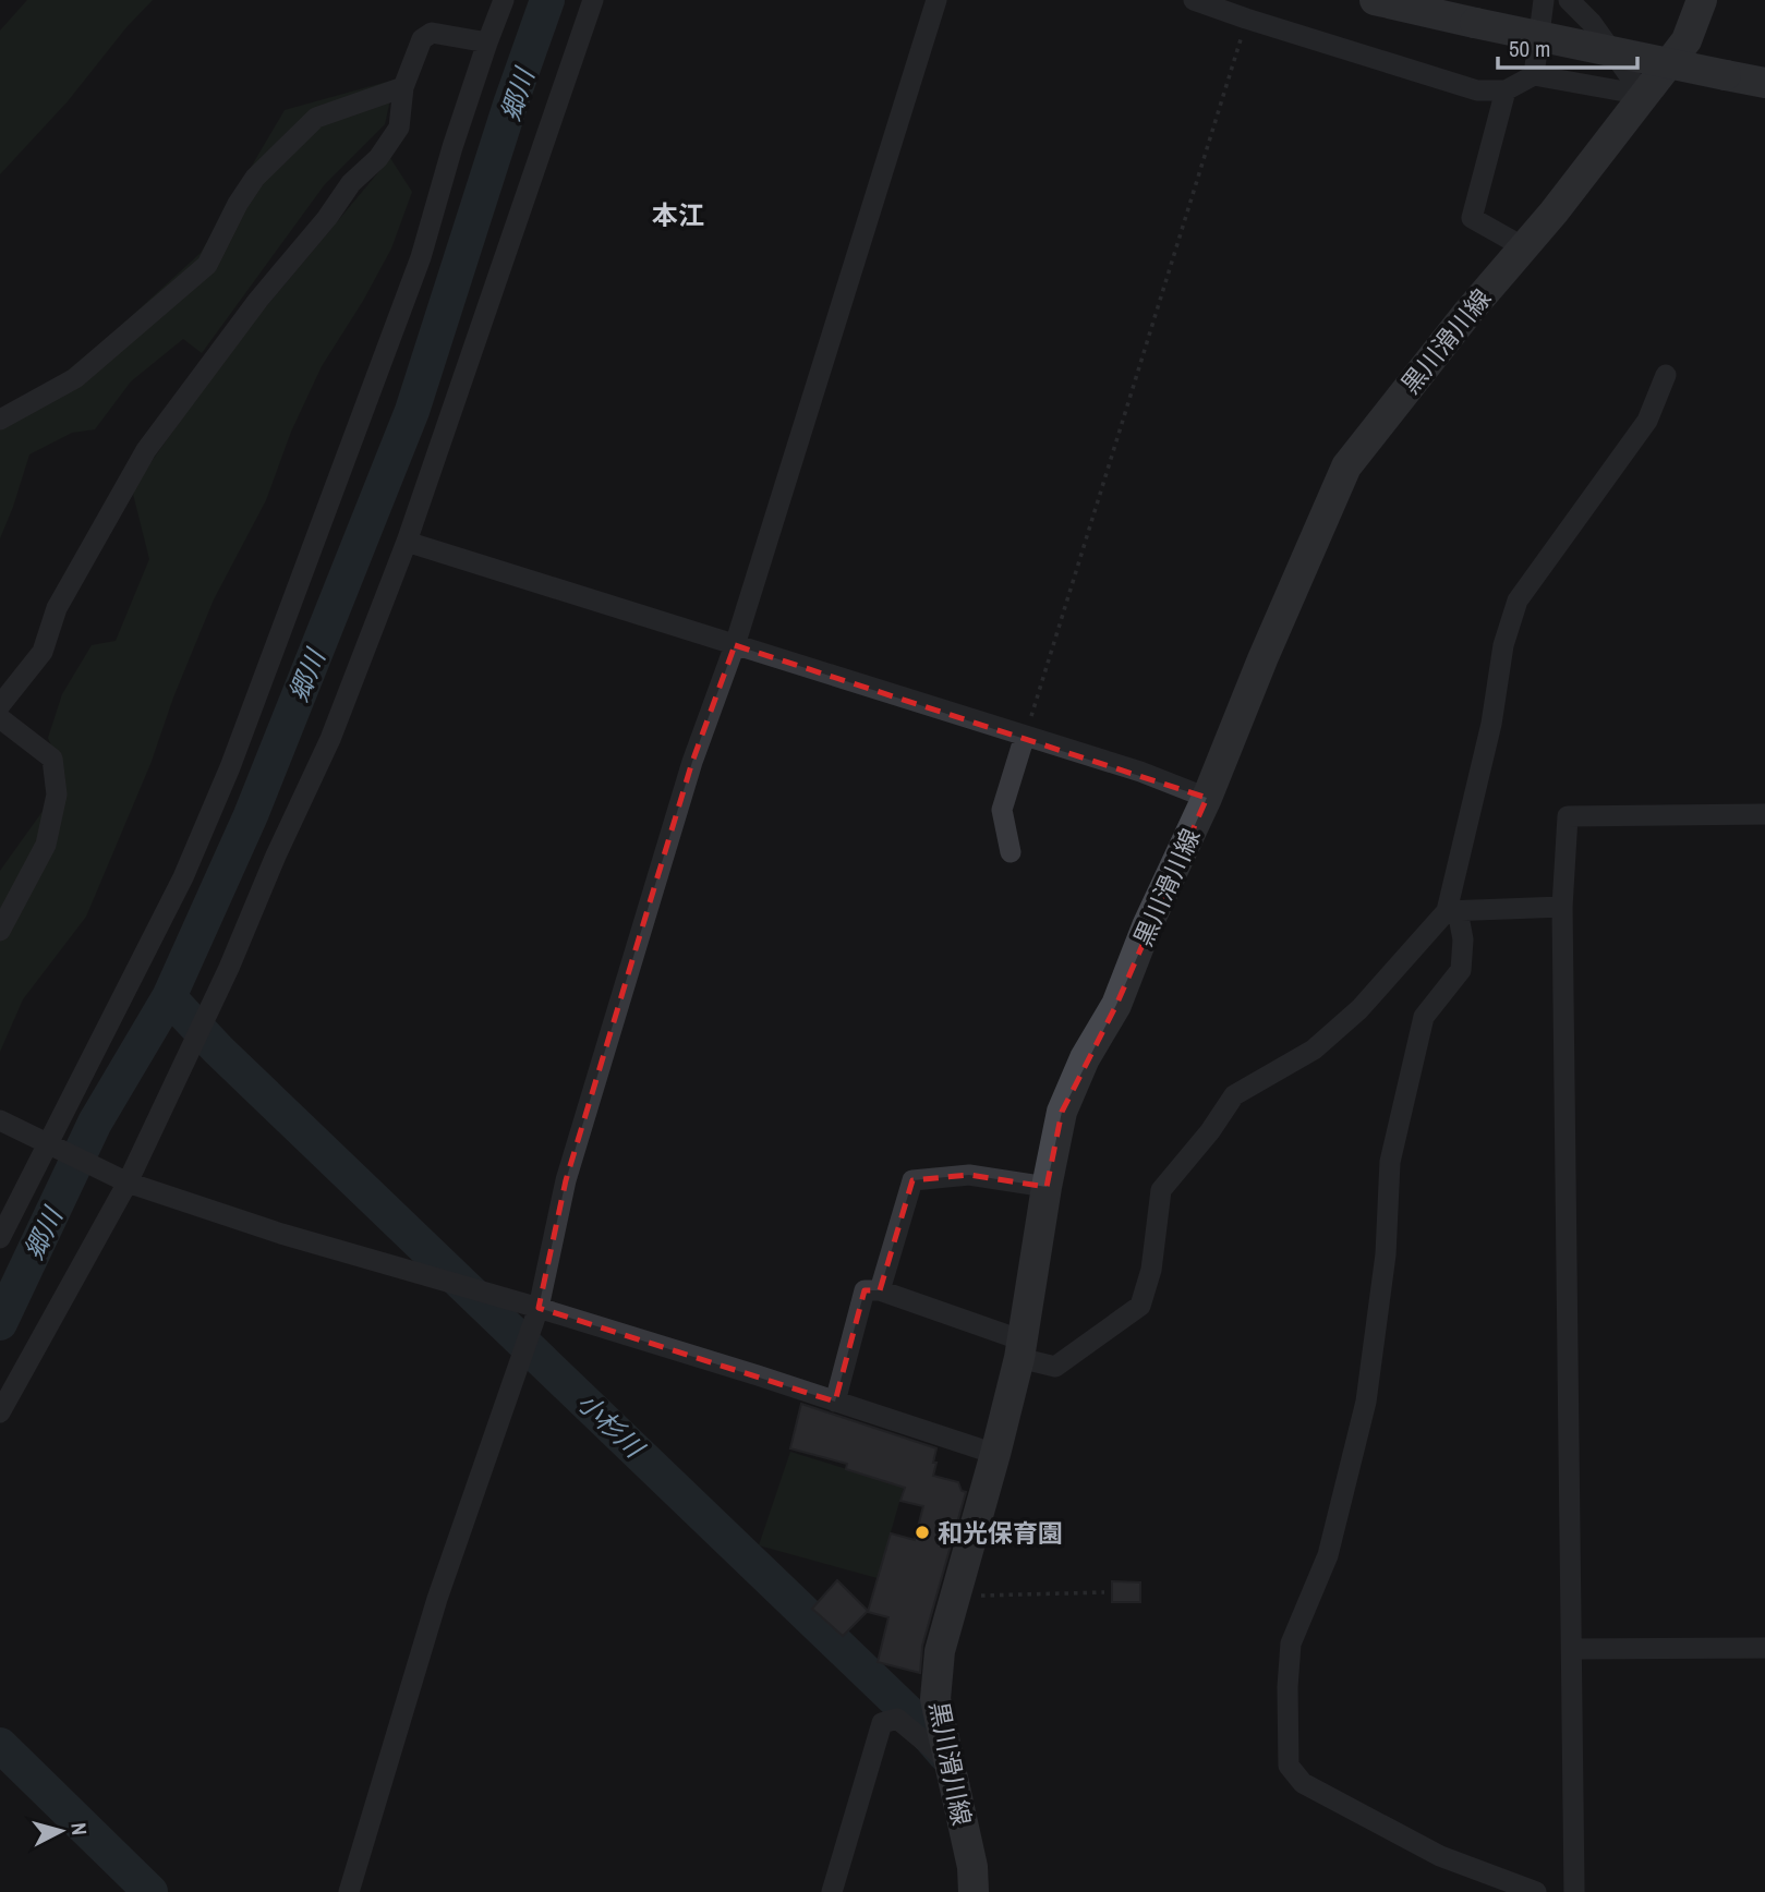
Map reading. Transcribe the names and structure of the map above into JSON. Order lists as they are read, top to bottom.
{
  "streets": {
    "main road": ["黒川滑川線"]
  },
  "districts": ["本江"],
  "water": ["郷川", "小杉川"],
  "places": ["和光保育園"],
  "scale_bar": "50 m",
  "north": "right"
}
